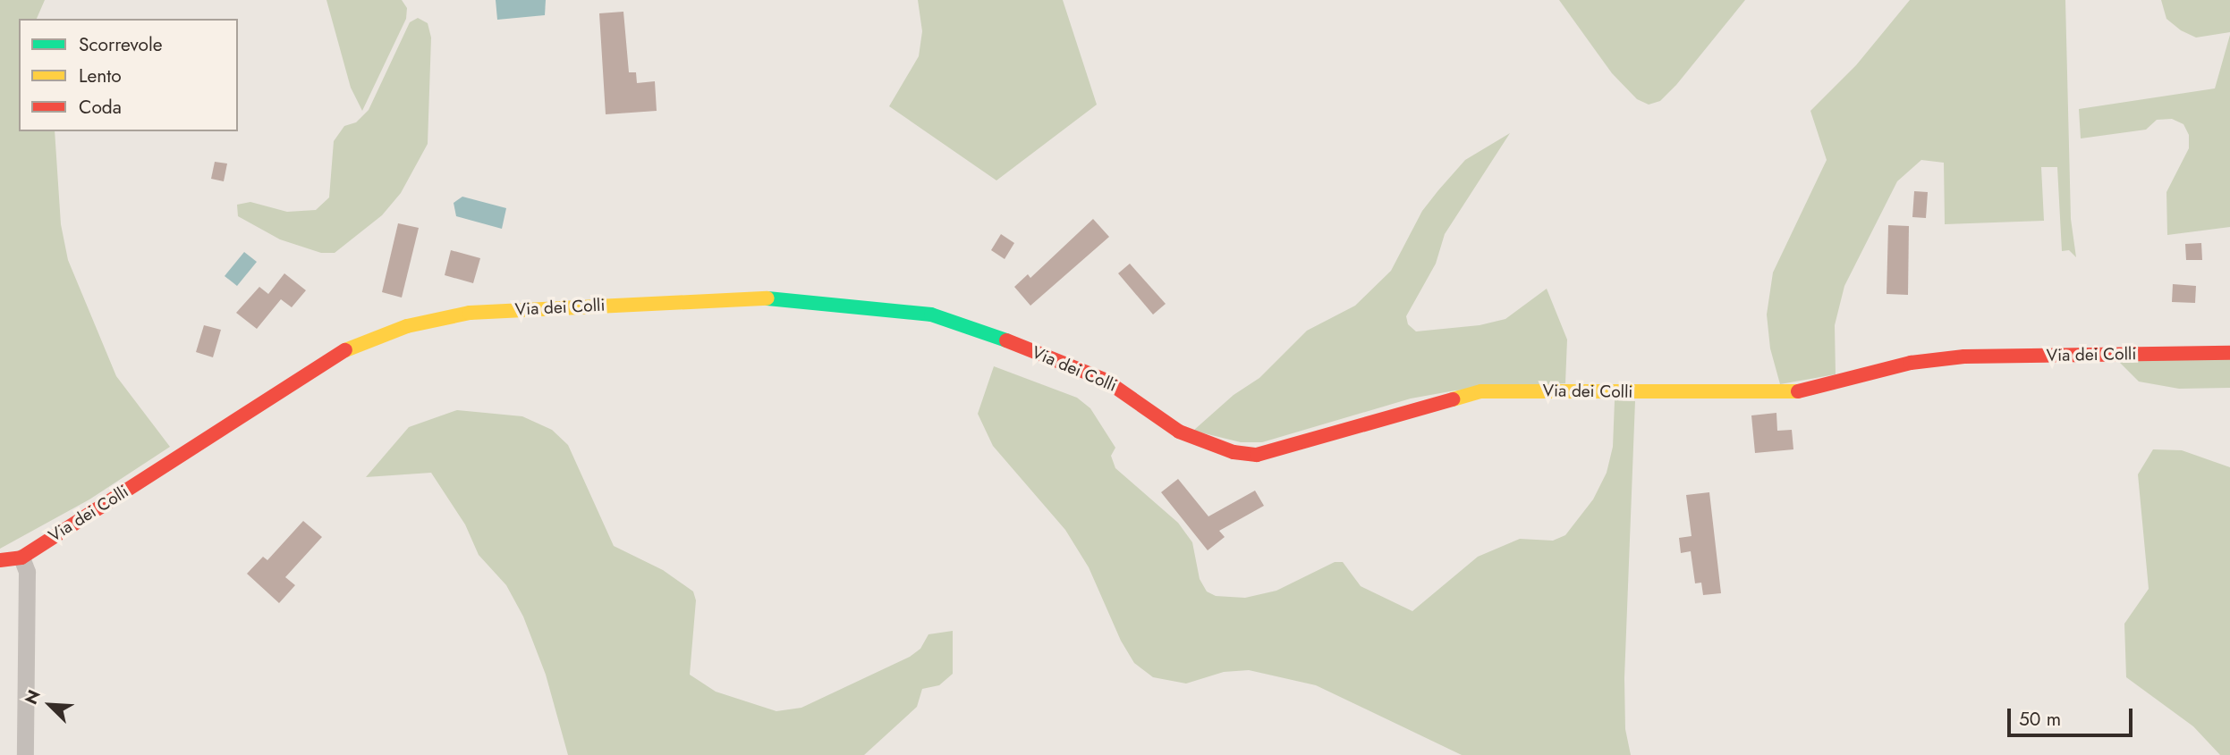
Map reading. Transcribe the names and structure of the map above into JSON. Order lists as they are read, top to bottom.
{
  "streets": {
    "street": ["Via dei Colli"]
  },
  "legend": ["Scorrevole", "Lento", "Coda"],
  "scale_bar": "50 m",
  "north": "top left"
}
